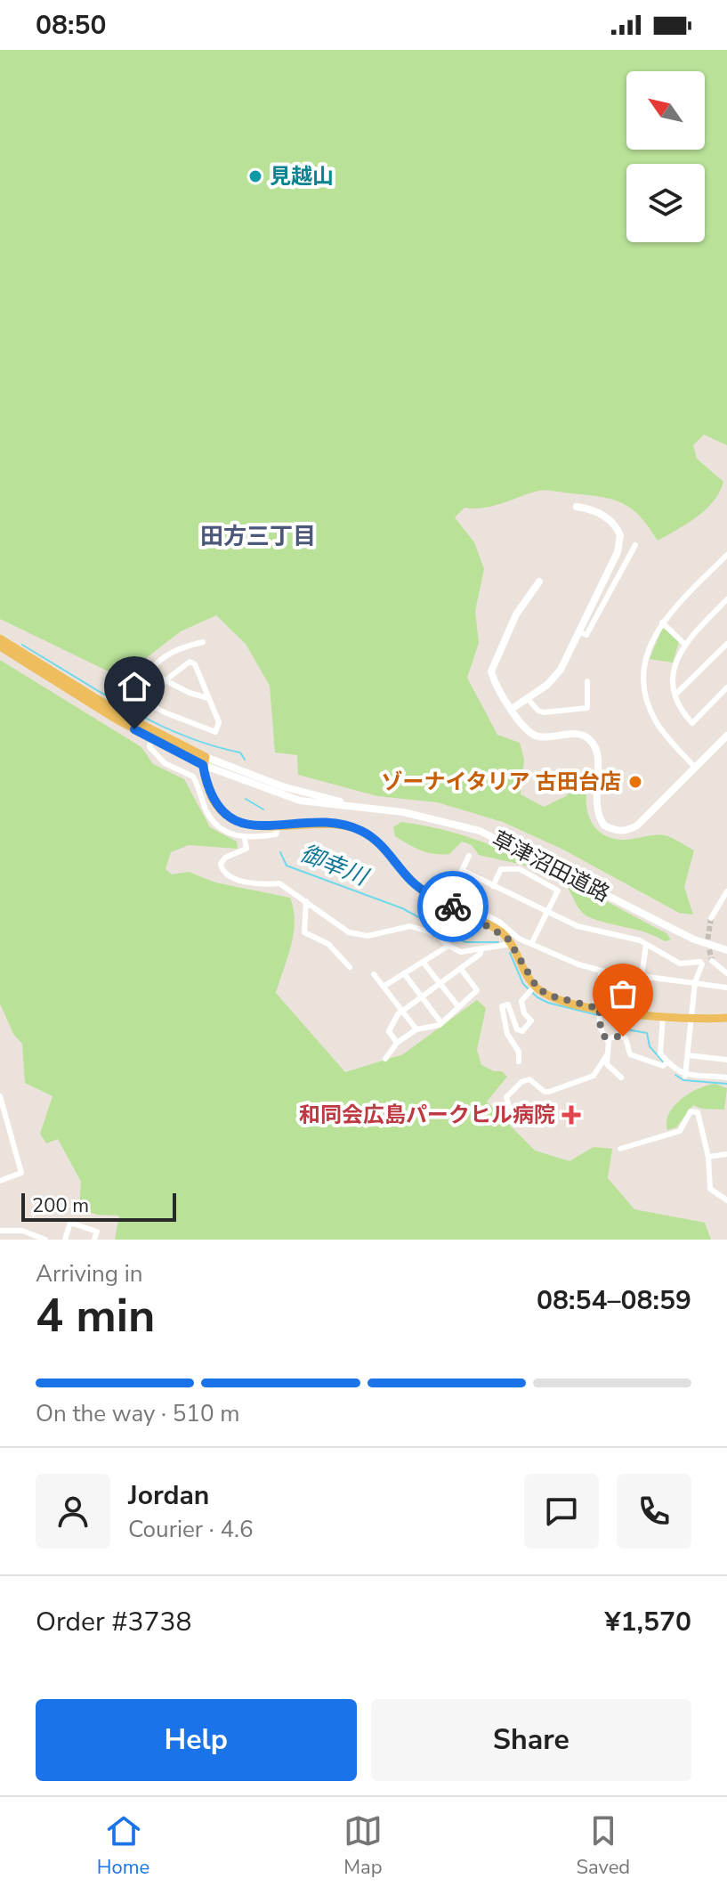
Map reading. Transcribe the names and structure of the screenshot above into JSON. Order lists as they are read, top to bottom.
{
  "streets": {
    "street": ["草津沼田道路"]
  },
  "districts": ["田方三丁目"],
  "water": ["御幸川"],
  "places": {
    "other": ["見越山", "ゾーナイタリア 古田台店"],
    "health": ["和同会広島パークヒル病院"]
  },
  "scale_bar": "200 m",
  "north": "top left",
  "page": {
    "status": "08:50",
    "scale": "200 m",
    "heading": ["4 min", "Arriving in", "08:54–08:59"],
    "panel": [
      "Jordan",
      "Courier · 4.6",
      "Order #3738",
      "¥1,570"
    ],
    "bar": "On the way · 510 m",
    "buttons": ["Help", "Share"],
    "tabs": ["Home", "Map", "Saved"]
  }
}
